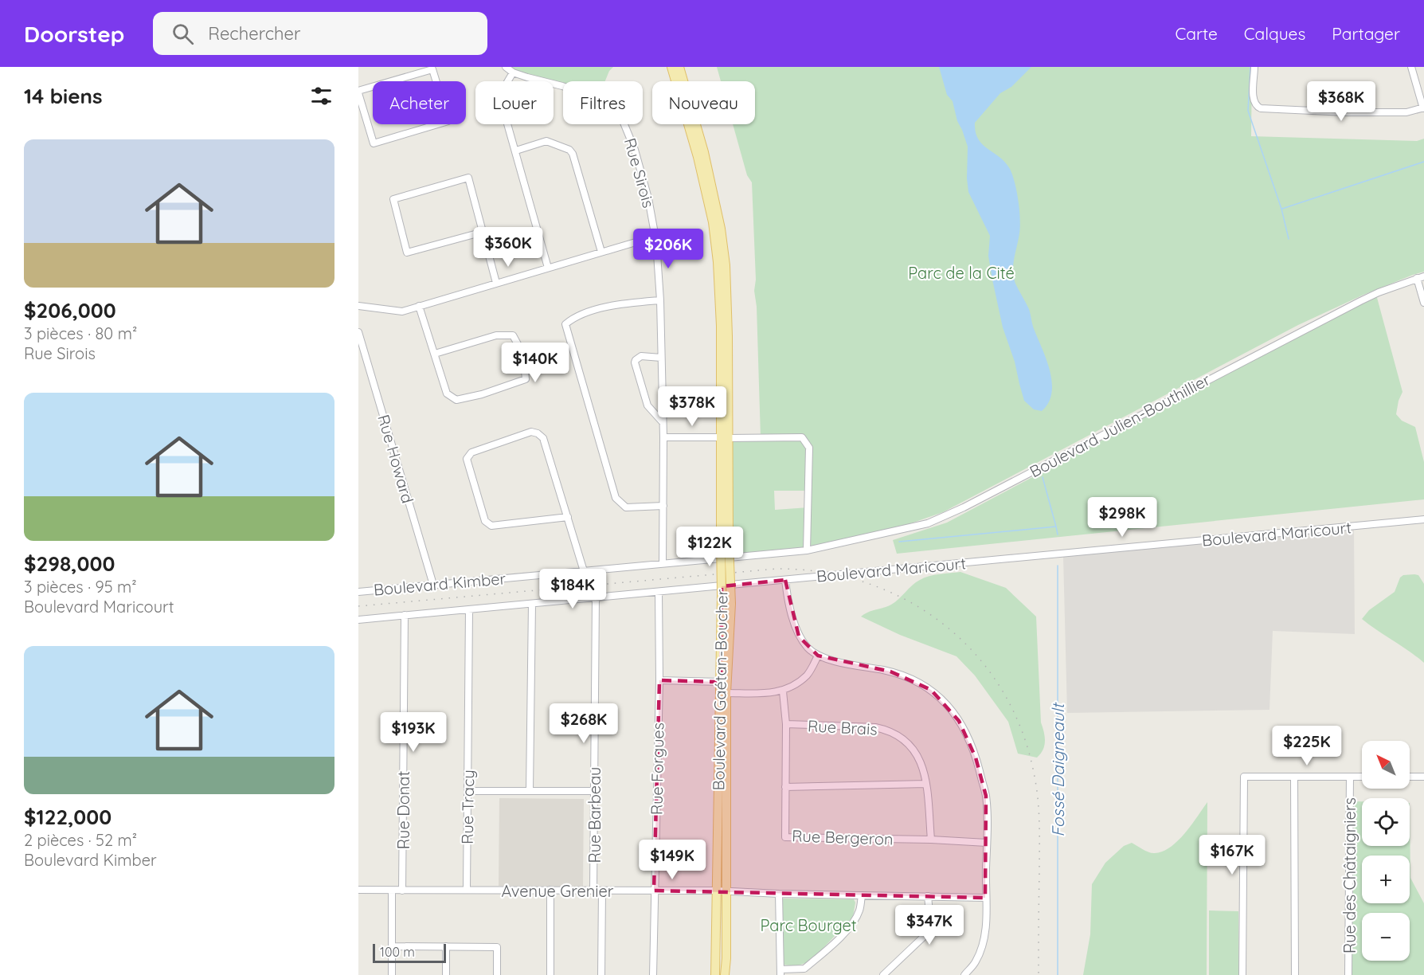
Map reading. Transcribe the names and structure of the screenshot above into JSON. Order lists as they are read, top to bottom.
{
  "streets": {
    "main road": ["Boulevard Gaétan-Boucher"],
    "street": [
      "Rue Sirois",
      "Boulevard Julien-Bouthillier",
      "Rue Howard",
      "Boulevard Maricourt",
      "Boulevard Kimber",
      "Rue Brais",
      "Rue Forgues",
      "Rue Tracy",
      "Rue Donat",
      "Rue Barbeau",
      "Rue Bergeron",
      "Rue des Châtaigniers",
      "Avenue Grenier"
    ]
  },
  "crossings": [
    ["Rue Sirois", "Boulevard Kimber"],
    ["Boulevard Julien-Bouthillier", "Boulevard Kimber"],
    ["Rue Howard", "Boulevard Kimber"],
    ["Boulevard Maricourt", "Rue Forgues"],
    ["Boulevard Maricourt", "Rue Tracy"],
    ["Boulevard Maricourt", "Rue Donat"],
    ["Boulevard Maricourt", "Rue Barbeau"],
    ["Boulevard Gaétan-Boucher", "Avenue Grenier"],
    ["Rue Brais", "Rue Bergeron"],
    ["Rue Forgues", "Avenue Grenier"],
    ["Rue Tracy", "Avenue Grenier"],
    ["Rue Donat", "Avenue Grenier"],
    ["Rue Barbeau", "Avenue Grenier"]
  ],
  "water": ["Fossé Daigneault"],
  "parks": ["Parc de la Cité", "Parc Bourget"],
  "scale_bar": "100 m",
  "north": "top left",
  "page": {
    "header": "Doorstep",
    "search": "Rechercher",
    "nav": ["Carte", "Calques", "Partager"],
    "heading": "14 biens",
    "price": [
      "$368K",
      "$360K",
      "$206K",
      "$140K",
      "$378K",
      "$298K",
      "$122K",
      "$184K",
      "$268K",
      "$193K",
      "$225K",
      "$167K",
      "$149K",
      "$347K"
    ],
    "chip": [
      "Acheter",
      "Louer",
      "Filtres",
      "Nouveau"
    ],
    "list": [
      {
        "name": "$206,000",
        "note": "3 pièces · 80 m² · Rue Sirois"
      },
      {
        "name": "$298,000",
        "note": "3 pièces · 95 m² · Boulevard Maricourt"
      },
      {
        "name": "$122,000",
        "note": "2 pièces · 52 m² · Boulevard Kimber"
      }
    ],
    "map_buttons": ["+", "−"],
    "scale": "100 m"
  }
}
